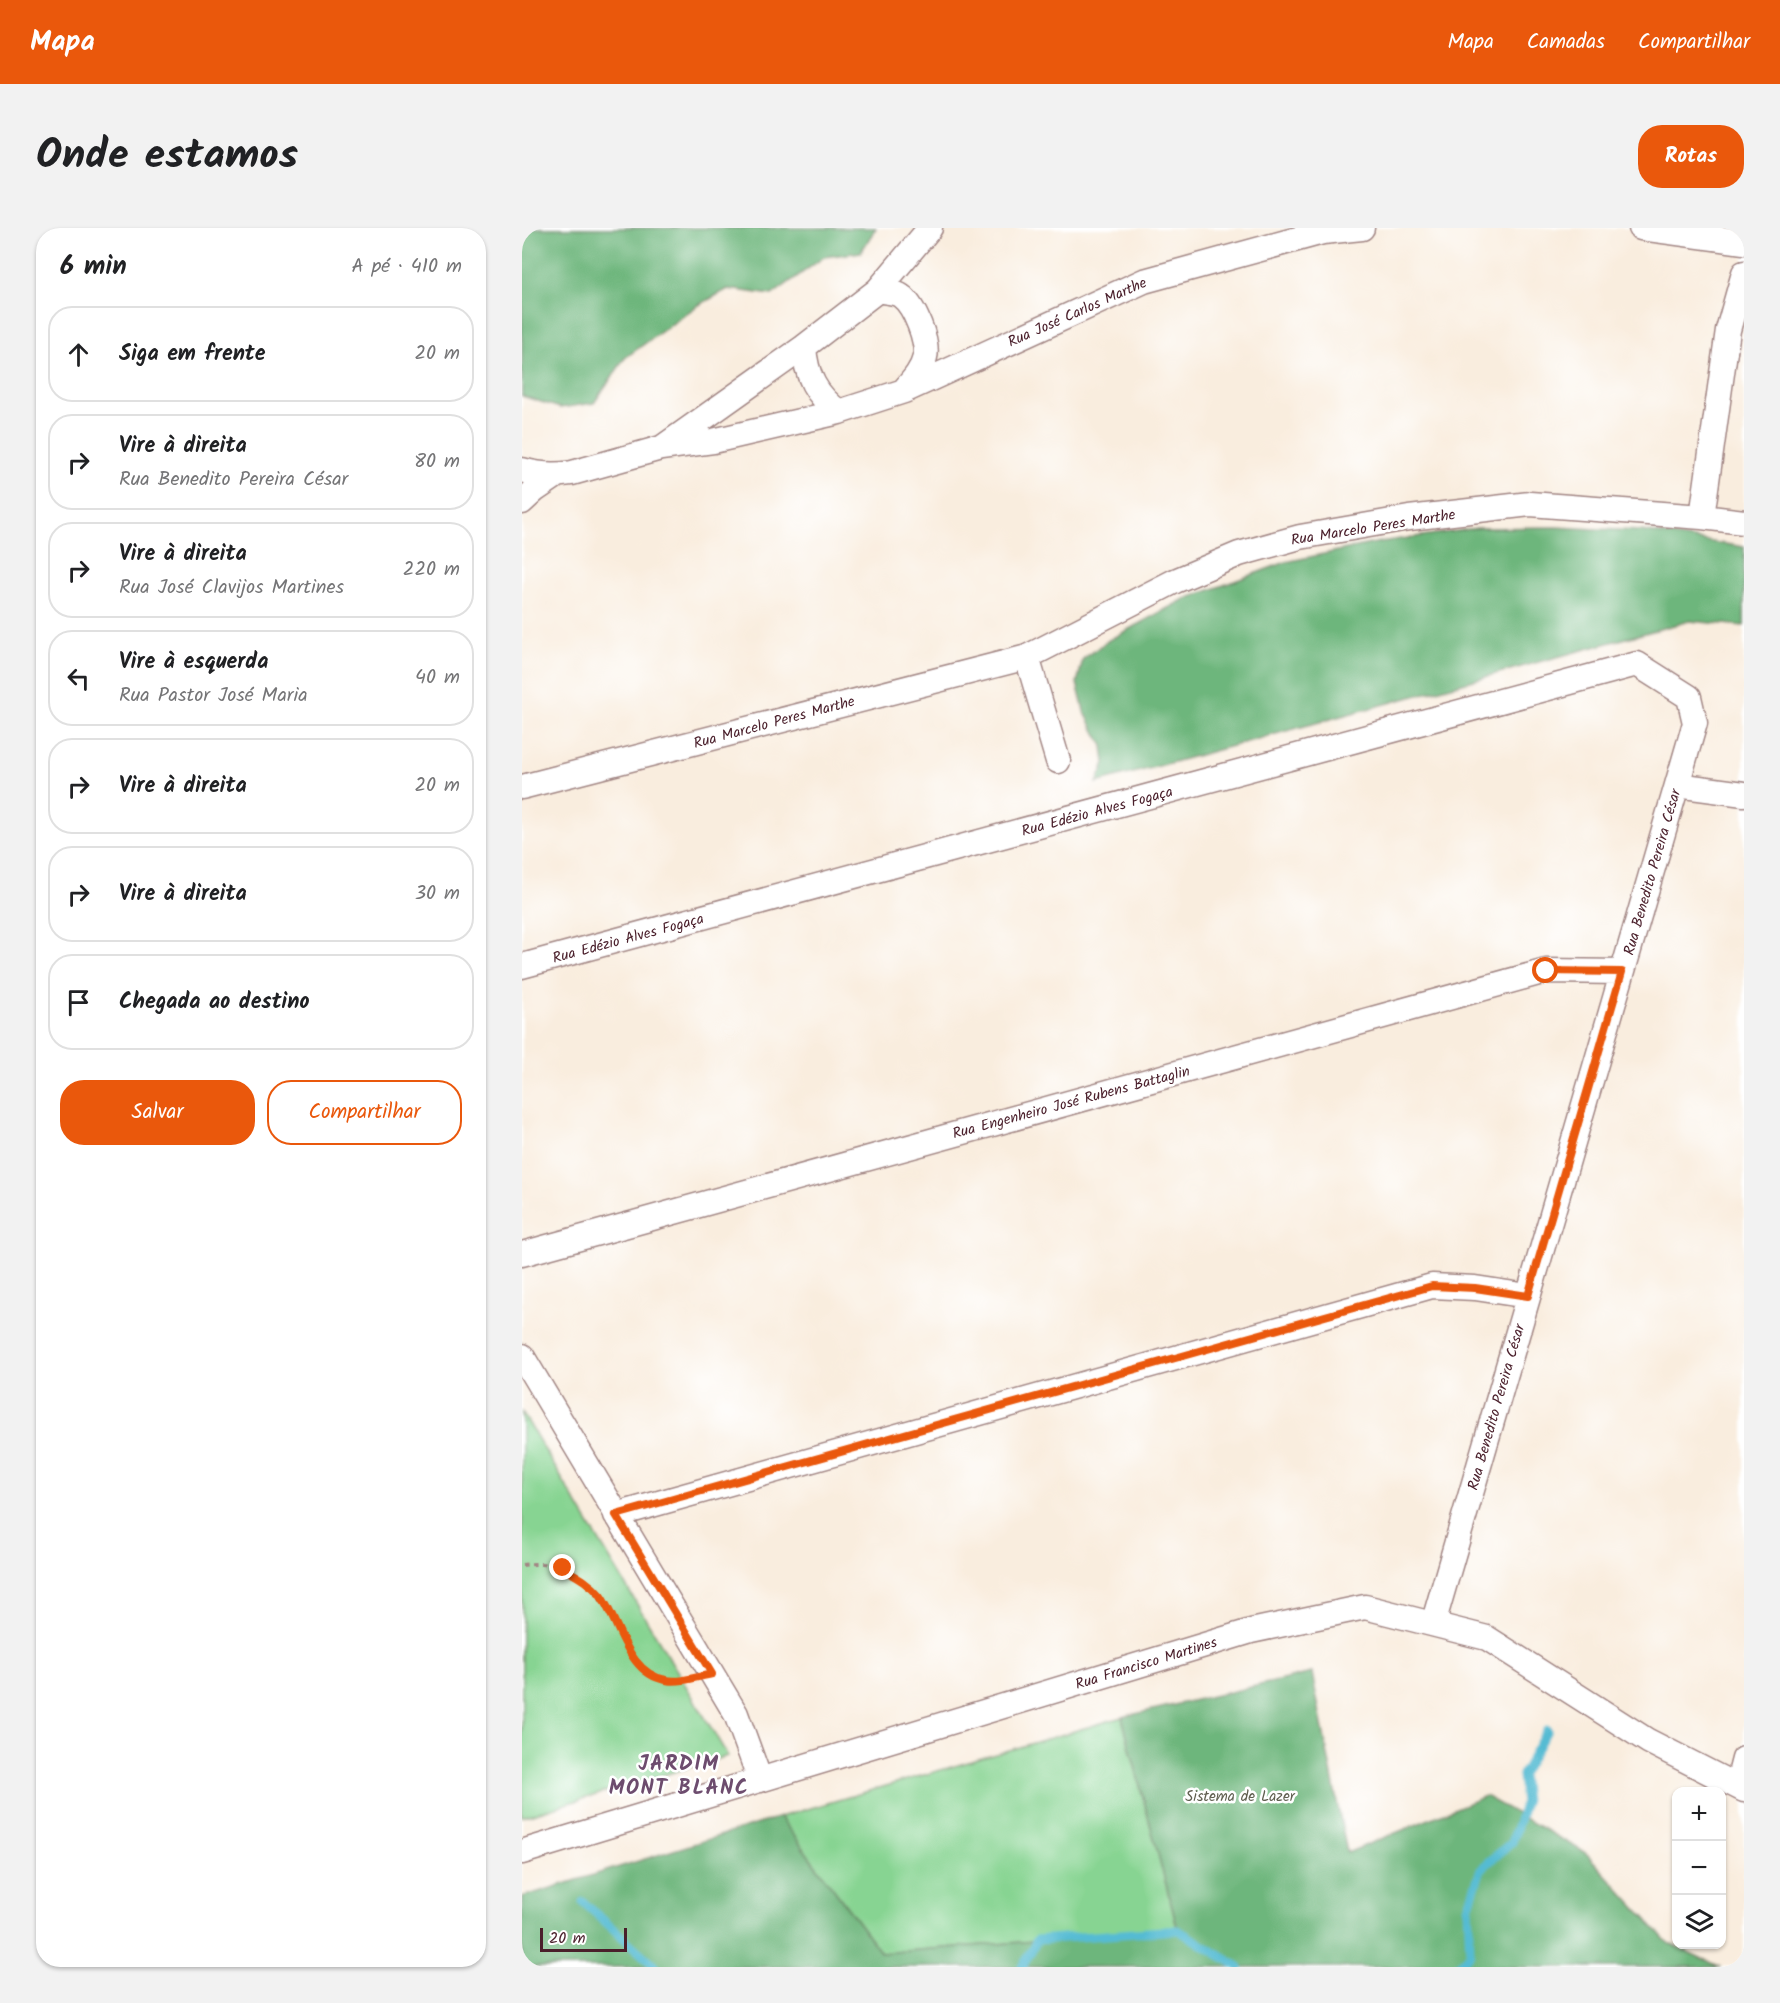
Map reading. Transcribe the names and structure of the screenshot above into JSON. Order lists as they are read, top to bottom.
{
  "streets": {
    "street": [
      "Rua José Carlos Marthe",
      "Rua Marcelo Peres Marthe",
      "Rua Edézio Alves Fogaça",
      "Rua Benedito Pereira César",
      "Rua Engenheiro José Rubens Battaglin",
      "Rua Francisco Martines"
    ]
  },
  "crossings": [
    ["Rua Edézio Alves Fogaça", "Rua Benedito Pereira César"],
    ["Rua Benedito Pereira César", "Rua Engenheiro José Rubens Battaglin"],
    ["Rua Benedito Pereira César", "Rua Francisco Martines"]
  ],
  "districts": ["JARDIM MONT BLANC"],
  "parks": ["Sistema de Lazer"],
  "scale_bar": "20 m",
  "page": {
    "header": "Mapa",
    "nav": ["Mapa", "Camadas", "Compartilhar"],
    "title": "Onde estamos",
    "buttons": [
      "Rotas",
      ["Salvar", "Compartilhar"]
    ],
    "heading": ["6 min", "A pé · 410 m"],
    "list": [
      ["Siga em frente", "20 m"],
      ["Vire à direita", "Rua Benedito Pereira César", "80 m"],
      ["Vire à direita", "Rua José Clavijos Martines", "220 m"],
      ["Vire à esquerda", "Rua Pastor José Maria", "40 m"],
      ["Vire à direita", "20 m"],
      ["Vire à direita", "30 m"],
      "Chegada ao destino"
    ],
    "map_buttons": ["+", "−"],
    "scale": "20 m"
  }
}
